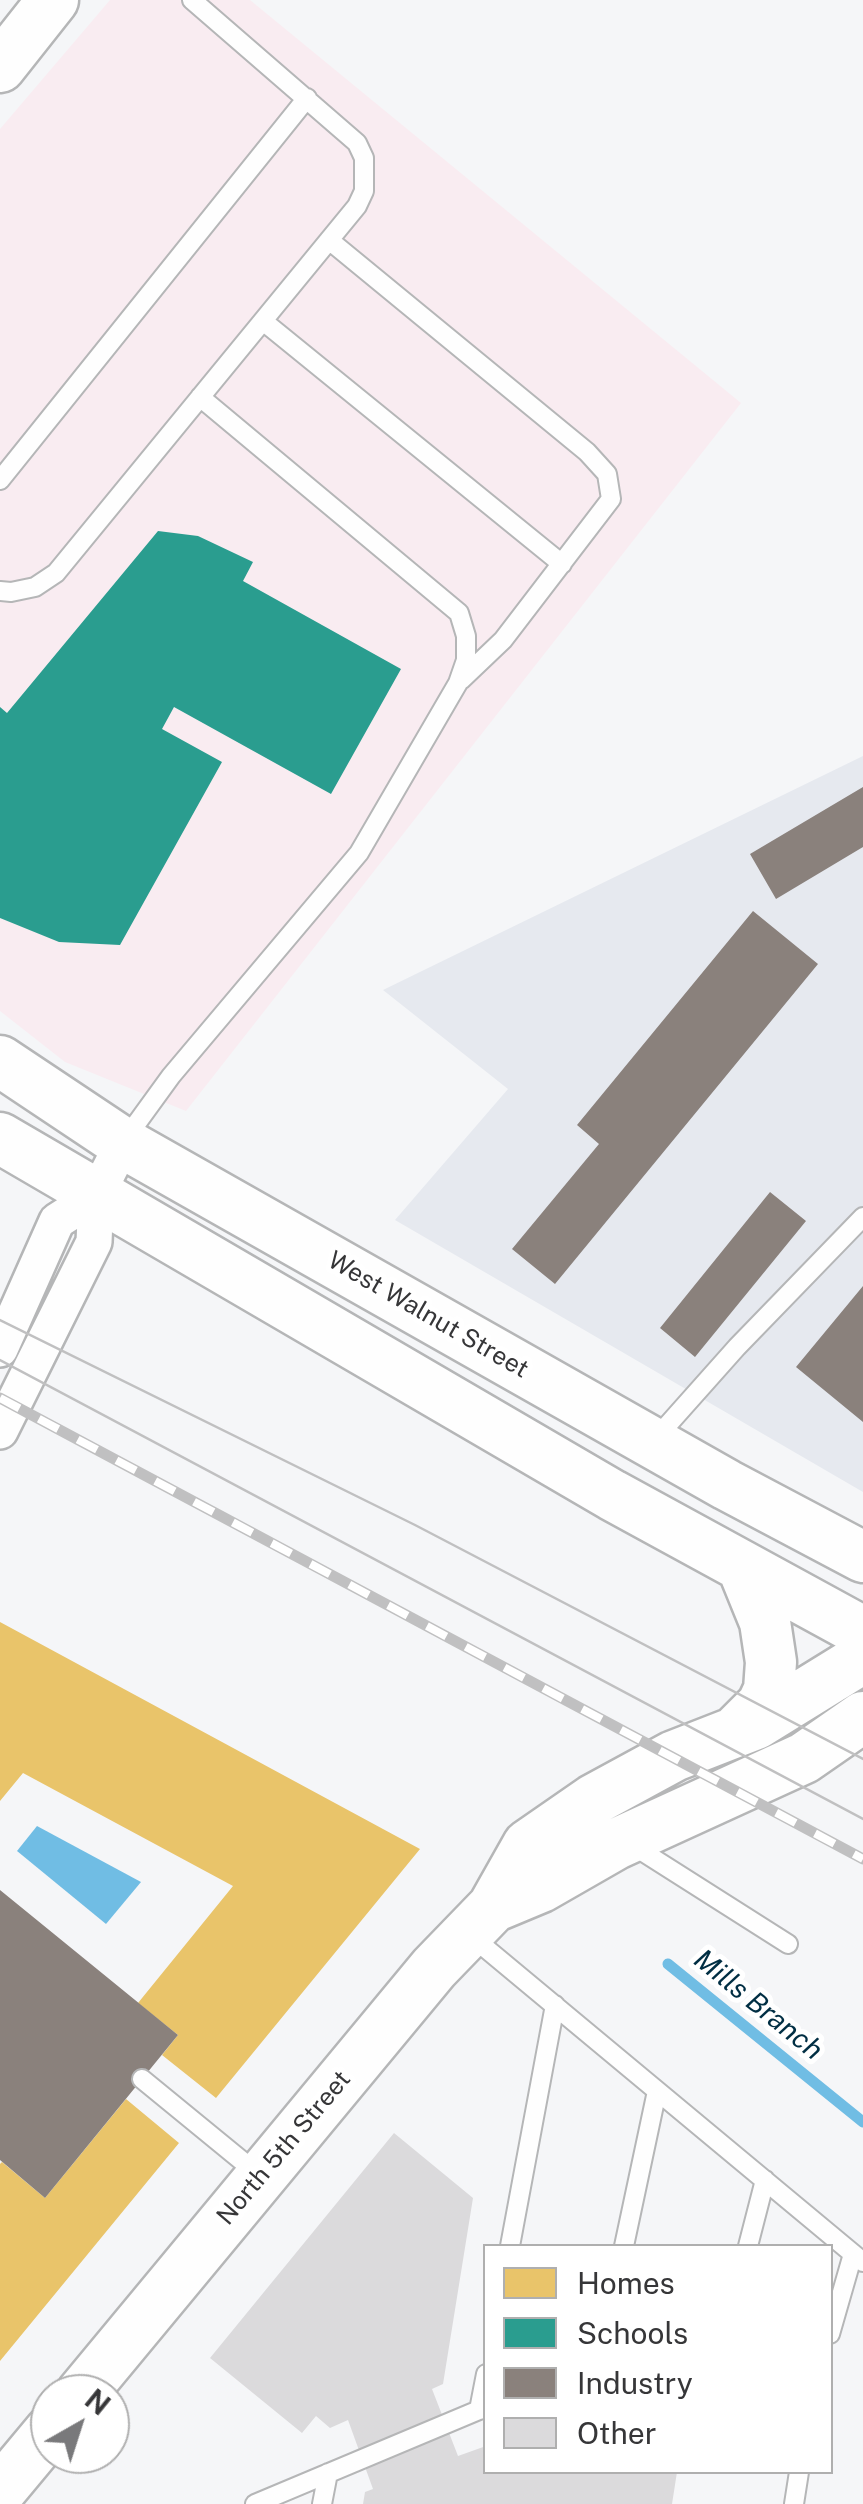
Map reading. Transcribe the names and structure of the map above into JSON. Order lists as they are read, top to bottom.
{
  "streets": {
    "main road": ["West Walnut Street", "North 5th Street"]
  },
  "water": ["Mills Branch"],
  "legend": [
    "Homes",
    "Schools",
    "Industry",
    "Other"
  ],
  "north": "top right"
}
